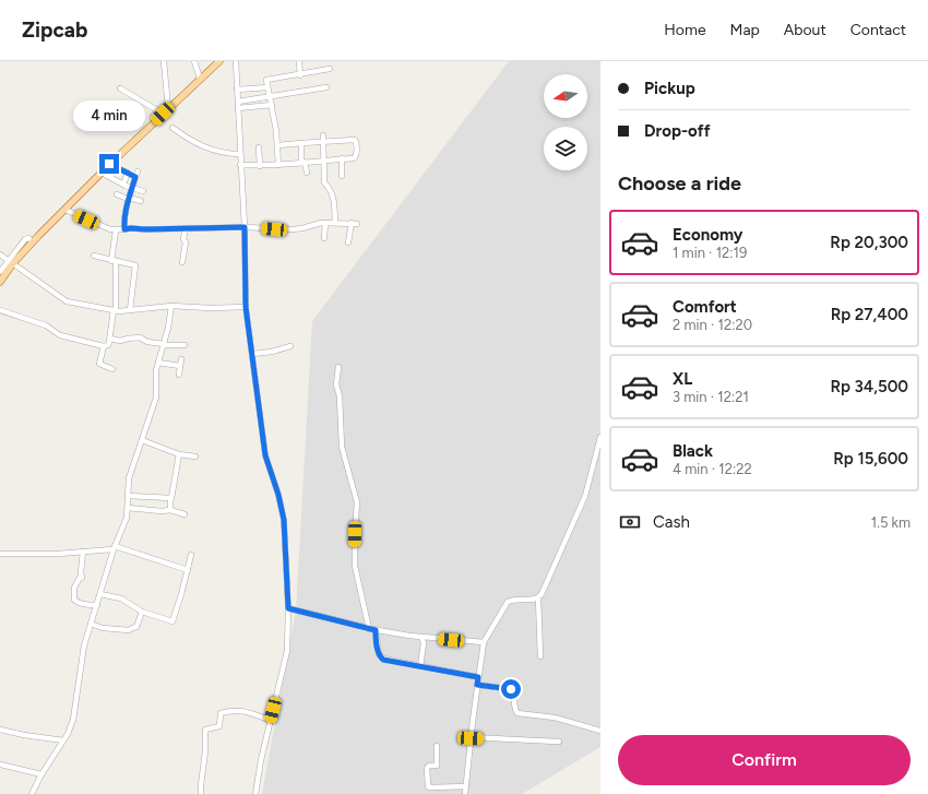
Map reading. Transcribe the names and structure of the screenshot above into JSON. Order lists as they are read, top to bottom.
{
  "north": "left",
  "page": {
    "header": "Zipcab",
    "nav": [
      "Home",
      "Map",
      "About",
      "Contact"
    ],
    "banner": ["Pickup", "Drop-off"],
    "bubble": "4 min",
    "heading": "Choose a ride",
    "list": [
      {
        "name": "Economy",
        "note": "1 min · 12:19",
        "value": "Rp 20,300"
      },
      {
        "name": "Comfort",
        "note": "2 min · 12:20",
        "value": "Rp 27,400"
      },
      {
        "name": "XL",
        "note": "3 min · 12:21",
        "value": "Rp 34,500"
      },
      {
        "name": "Black",
        "note": "4 min · 12:22",
        "value": "Rp 15,600"
      }
    ],
    "pay": ["Cash", "1.5 km"],
    "buttons": "Confirm"
  }
}
